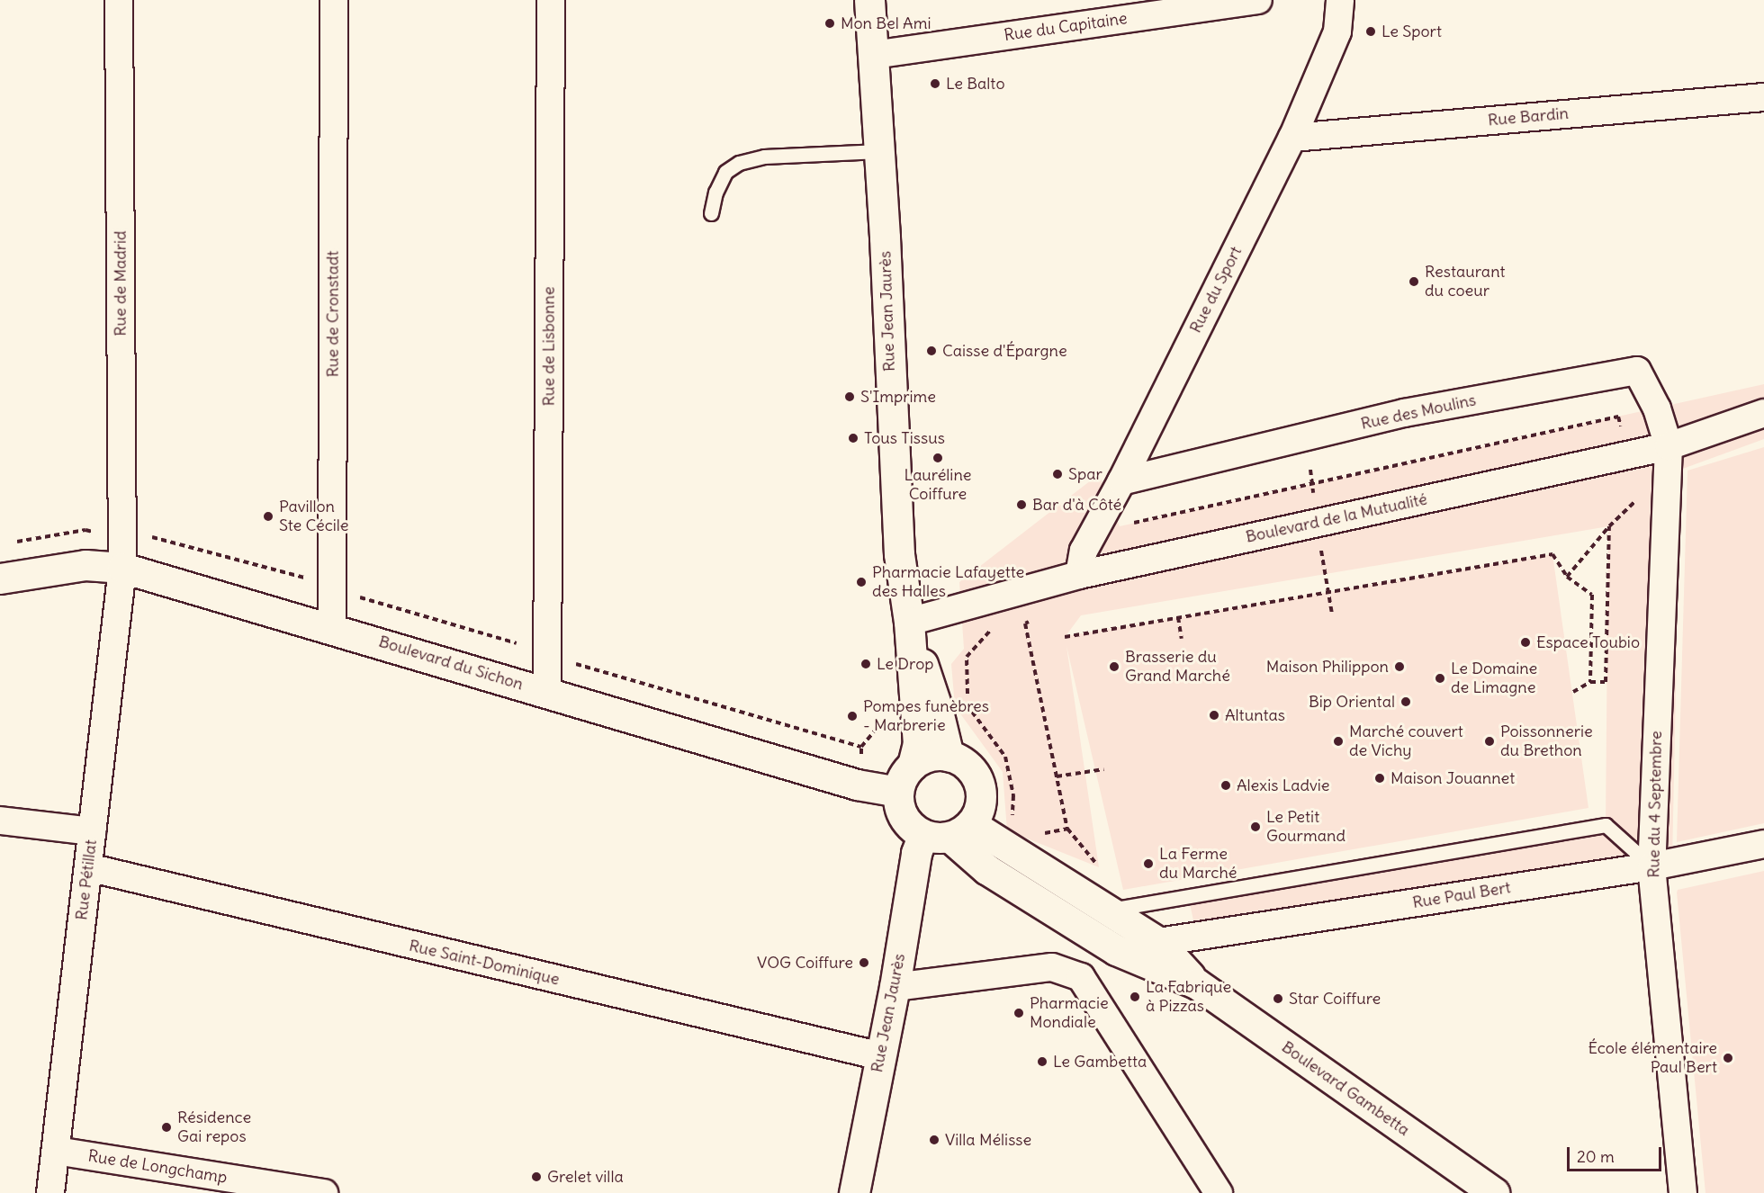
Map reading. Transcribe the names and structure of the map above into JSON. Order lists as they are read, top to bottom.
{
  "streets": {
    "street": [
      "Rue du Capitaine",
      "Rue Bardin",
      "Rue de Madrid",
      "Rue du Sport",
      "Rue Jean Jaurès",
      "Rue de Cronstadt",
      "Rue de Lisbonne",
      "Rue des Moulins",
      "Boulevard de la Mutualité",
      "Boulevard du Sichon",
      "Rue du 4 Septembre",
      "Rue Pétillat",
      "Rue Paul Bert",
      "Rue Saint-Dominique",
      "Boulevard Gambetta",
      "Rue de Longchamp"
    ]
  },
  "crossings": [
    ["Rue du Capitaine", "Rue Jean Jaurès"],
    ["Rue Bardin", "Rue du Sport"],
    ["Rue de Madrid", "Boulevard du Sichon"],
    ["Rue de Madrid", "Rue Pétillat"],
    ["Rue du Sport", "Rue des Moulins"],
    ["Rue du Sport", "Boulevard de la Mutualité"],
    ["Rue Jean Jaurès", "Boulevard de la Mutualité"],
    ["Rue Jean Jaurès", "Boulevard du Sichon"],
    ["Rue Jean Jaurès", "Rue Saint-Dominique"],
    ["Rue Jean Jaurès", "Boulevard Gambetta"],
    ["Rue de Cronstadt", "Boulevard du Sichon"],
    ["Rue de Lisbonne", "Boulevard du Sichon"],
    ["Rue des Moulins", "Boulevard de la Mutualité"],
    ["Rue des Moulins", "Rue du 4 Septembre"],
    ["Boulevard de la Mutualité", "Rue du 4 Septembre"],
    ["Boulevard du Sichon", "Rue Pétillat"],
    ["Boulevard du Sichon", "Boulevard Gambetta"],
    ["Rue du 4 Septembre", "Rue Paul Bert"],
    ["Rue Pétillat", "Rue Saint-Dominique"],
    ["Rue Pétillat", "Rue de Longchamp"],
    ["Rue Paul Bert", "Boulevard Gambetta"]
  ],
  "places": [
    "Mon Bel Ami",
    "Le Sport",
    "Le Balto",
    "Restaurant du coeur",
    "Caisse d'Épargne",
    "S'Imprime",
    "Tous Tissus",
    "Lauréline Coiffure",
    "Spar",
    "Bar d'à Côté",
    "Pavillon Ste Cécile",
    "Pharmacie Lafayette des Halles",
    "Espace Toubio",
    "Le Drop",
    "Brasserie du Grand Marché",
    "Maison Philippon",
    "Le Domaine de Limagne",
    "Bip Oriental",
    "Altuntas",
    "Pompes funèbres - Marbrerie",
    "Marché couvert de Vichy",
    "Poissonnerie du Brethon",
    "Maison Jouannet",
    "Alexis Ladvie",
    "Le Petit Gourmand",
    "La Ferme du Marché",
    "VOG Coiffure",
    "La Fabrique à Pizzas",
    "Star Coiffure",
    "Pharmacie Mondiale",
    "École élémentaire Paul Bert",
    "Le Gambetta",
    "Résidence Gai repos",
    "Villa Mélisse",
    "Grelet villa"
  ],
  "scale_bar": "20 m"
}
